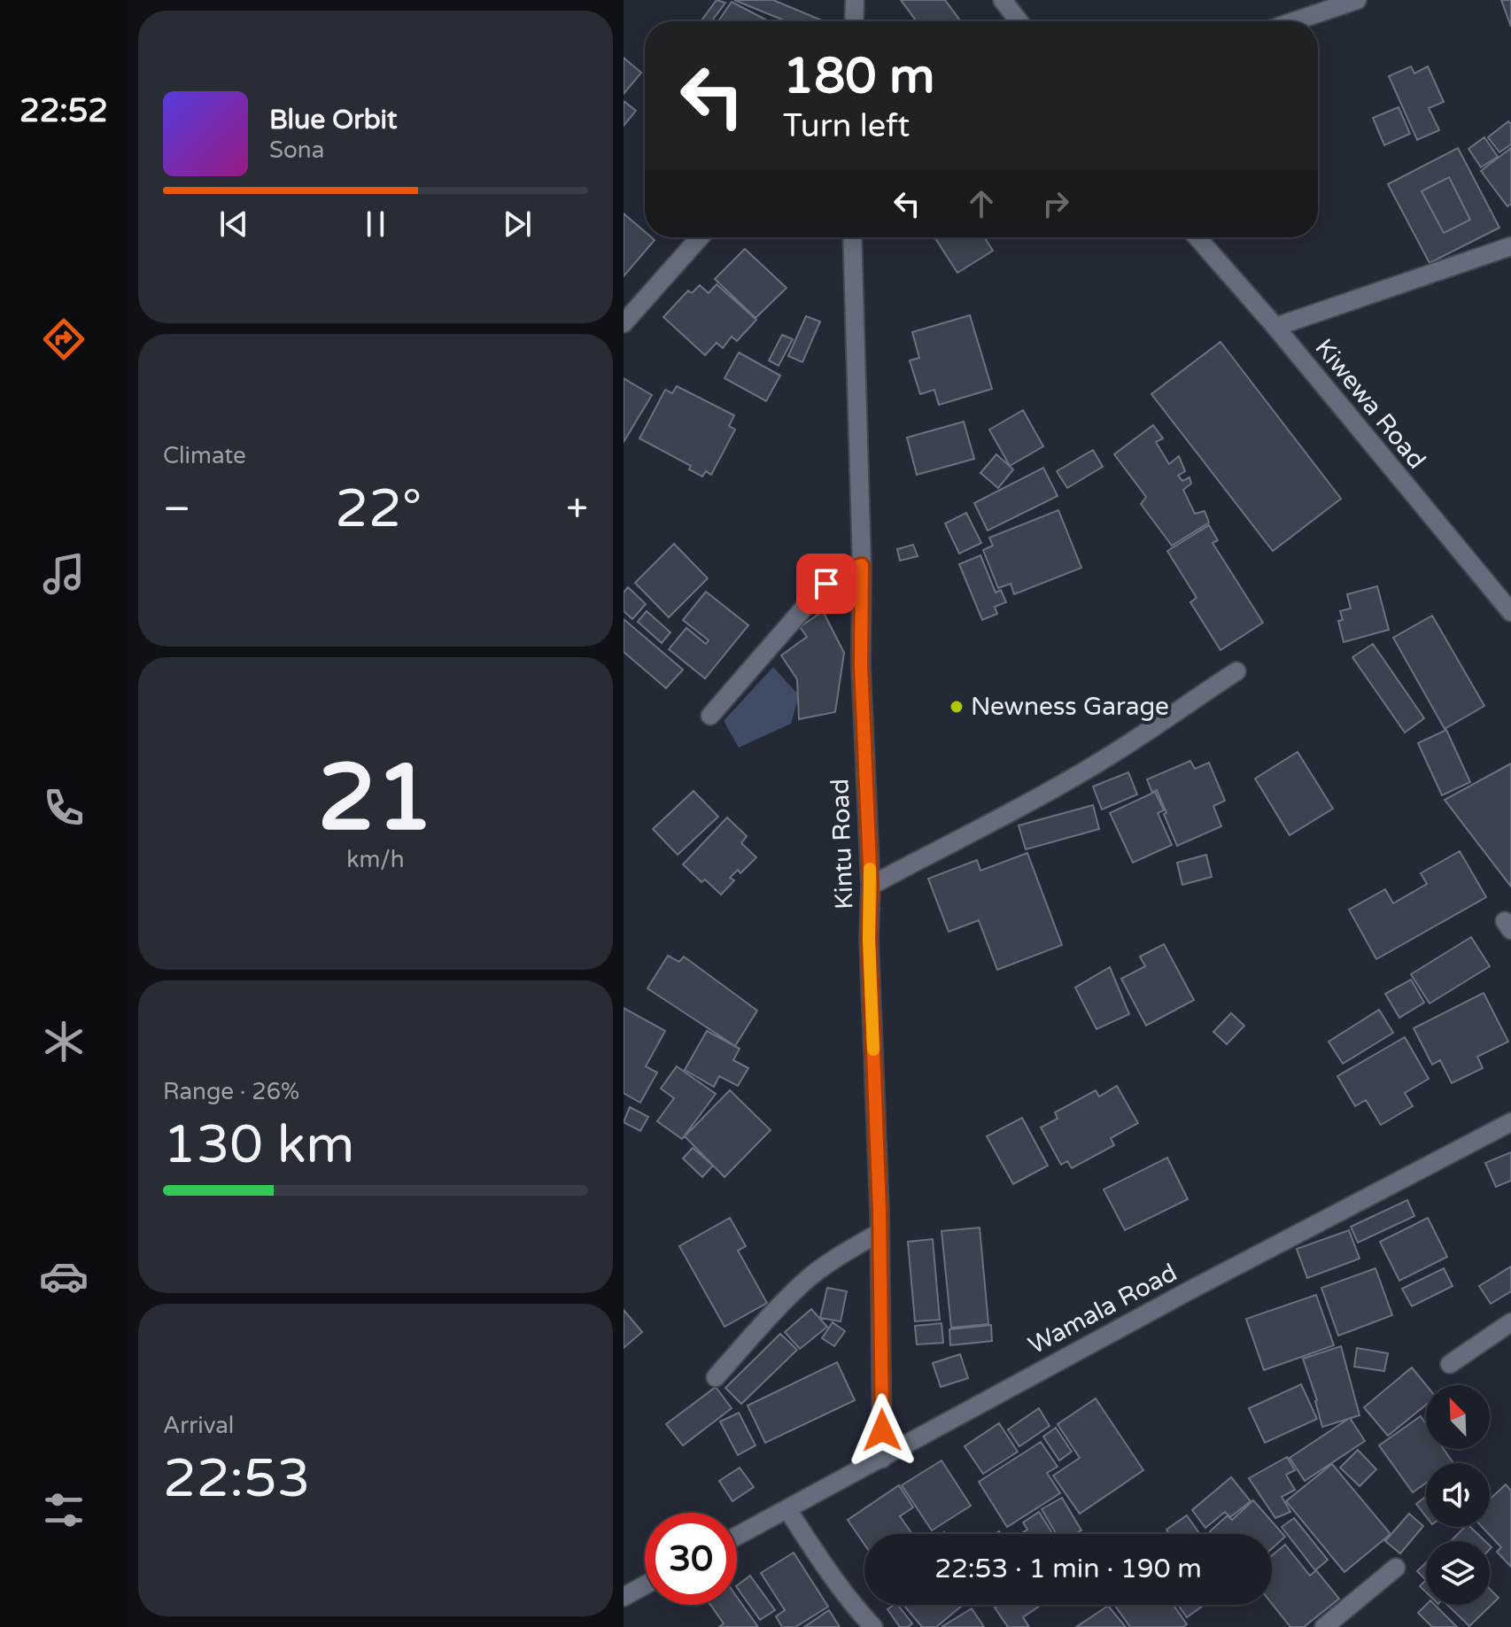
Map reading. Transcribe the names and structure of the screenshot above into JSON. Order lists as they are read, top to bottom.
{
  "streets": {
    "street": ["Kiwewa Road", "Kintu Road", "Wamala Road"]
  },
  "crossings": [
    ["Kintu Road", "Wamala Road"]
  ],
  "places": ["Newness Garage"],
  "north": "top left",
  "page": {
    "tabs": "22:52",
    "turn": ["180 m", "Turn left"],
    "song": ["Blue Orbit", "Sona"],
    "tile": [
      "Climate",
      ["21", "km/h"],
      ["Range · 26%", "130 km"],
      ["Arrival", "22:53"]
    ],
    "heat": ["−", "22°", "+"],
    "limit": "30",
    "trip": "22:53 · 1 min · 190 m"
  }
}
